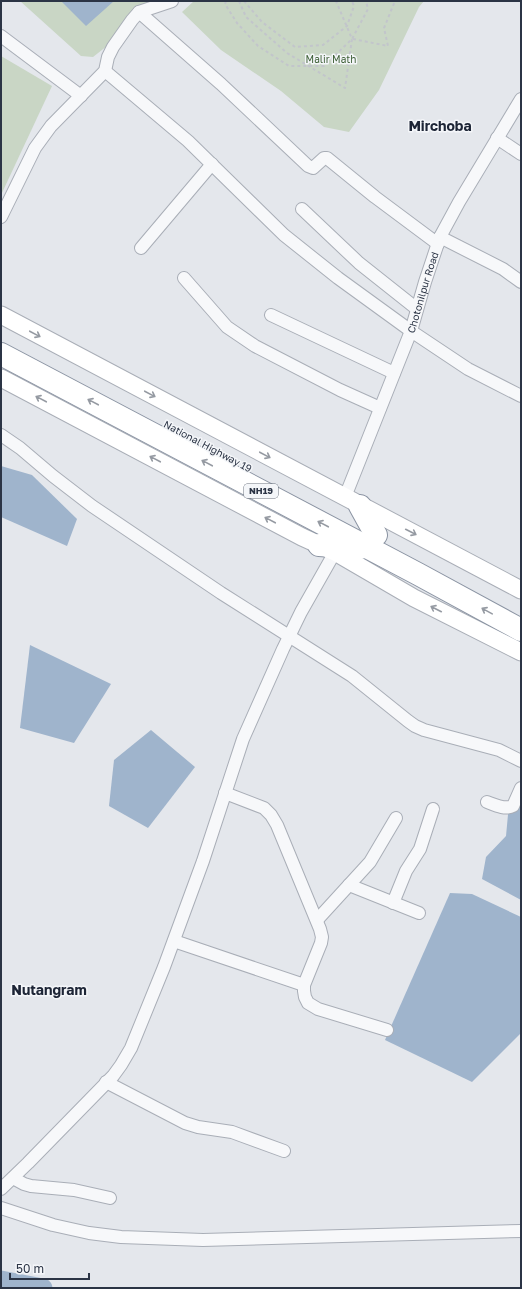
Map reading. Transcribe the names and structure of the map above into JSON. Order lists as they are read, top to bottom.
{
  "streets": {
    "highway": ["National Highway 19", "NH19"],
    "street": ["Chotonilpur Road"]
  },
  "crossings": [
    ["National Highway 19", "NH19"]
  ],
  "districts": ["Mirchoba", "Nutangram"],
  "parks": ["Malir Math"],
  "scale_bar": "50 m"
}
